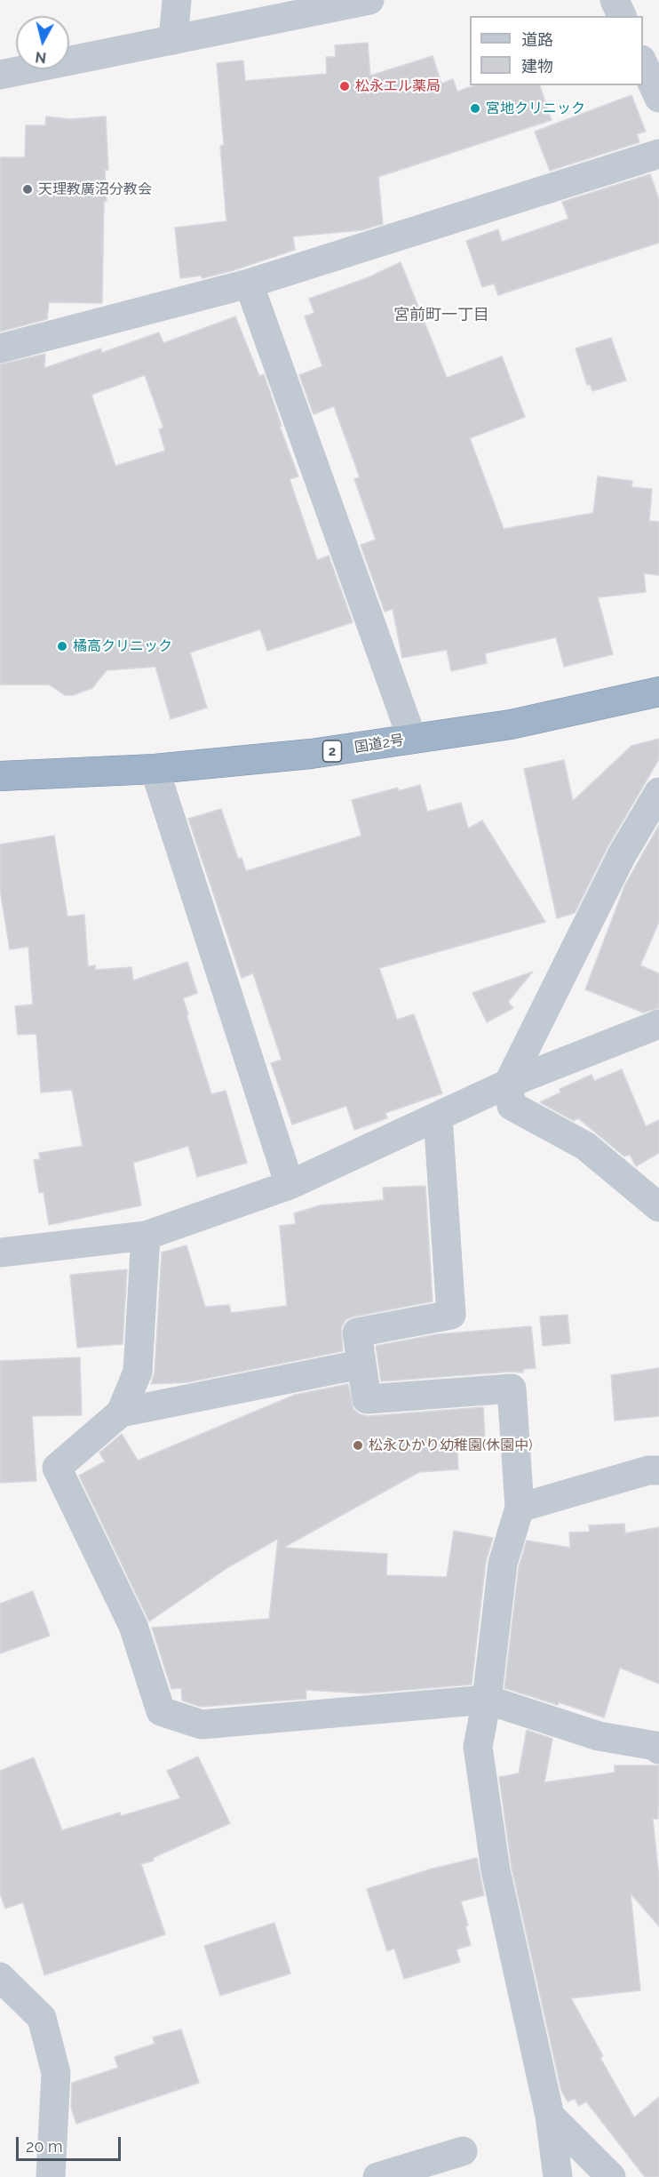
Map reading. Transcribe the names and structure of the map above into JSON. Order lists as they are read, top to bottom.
{
  "streets": {
    "highway": ["国道2号", "2"]
  },
  "districts": ["宮前町一丁目"],
  "places": [
    "松永エル薬局",
    "宮地クリニック",
    "天理教廣沼分教会",
    "橘高クリニック",
    "松永ひかり幼稚園(休園中)"
  ],
  "legend": ["道路", "建物"],
  "scale_bar": "20 m",
  "north": "bottom"
}
